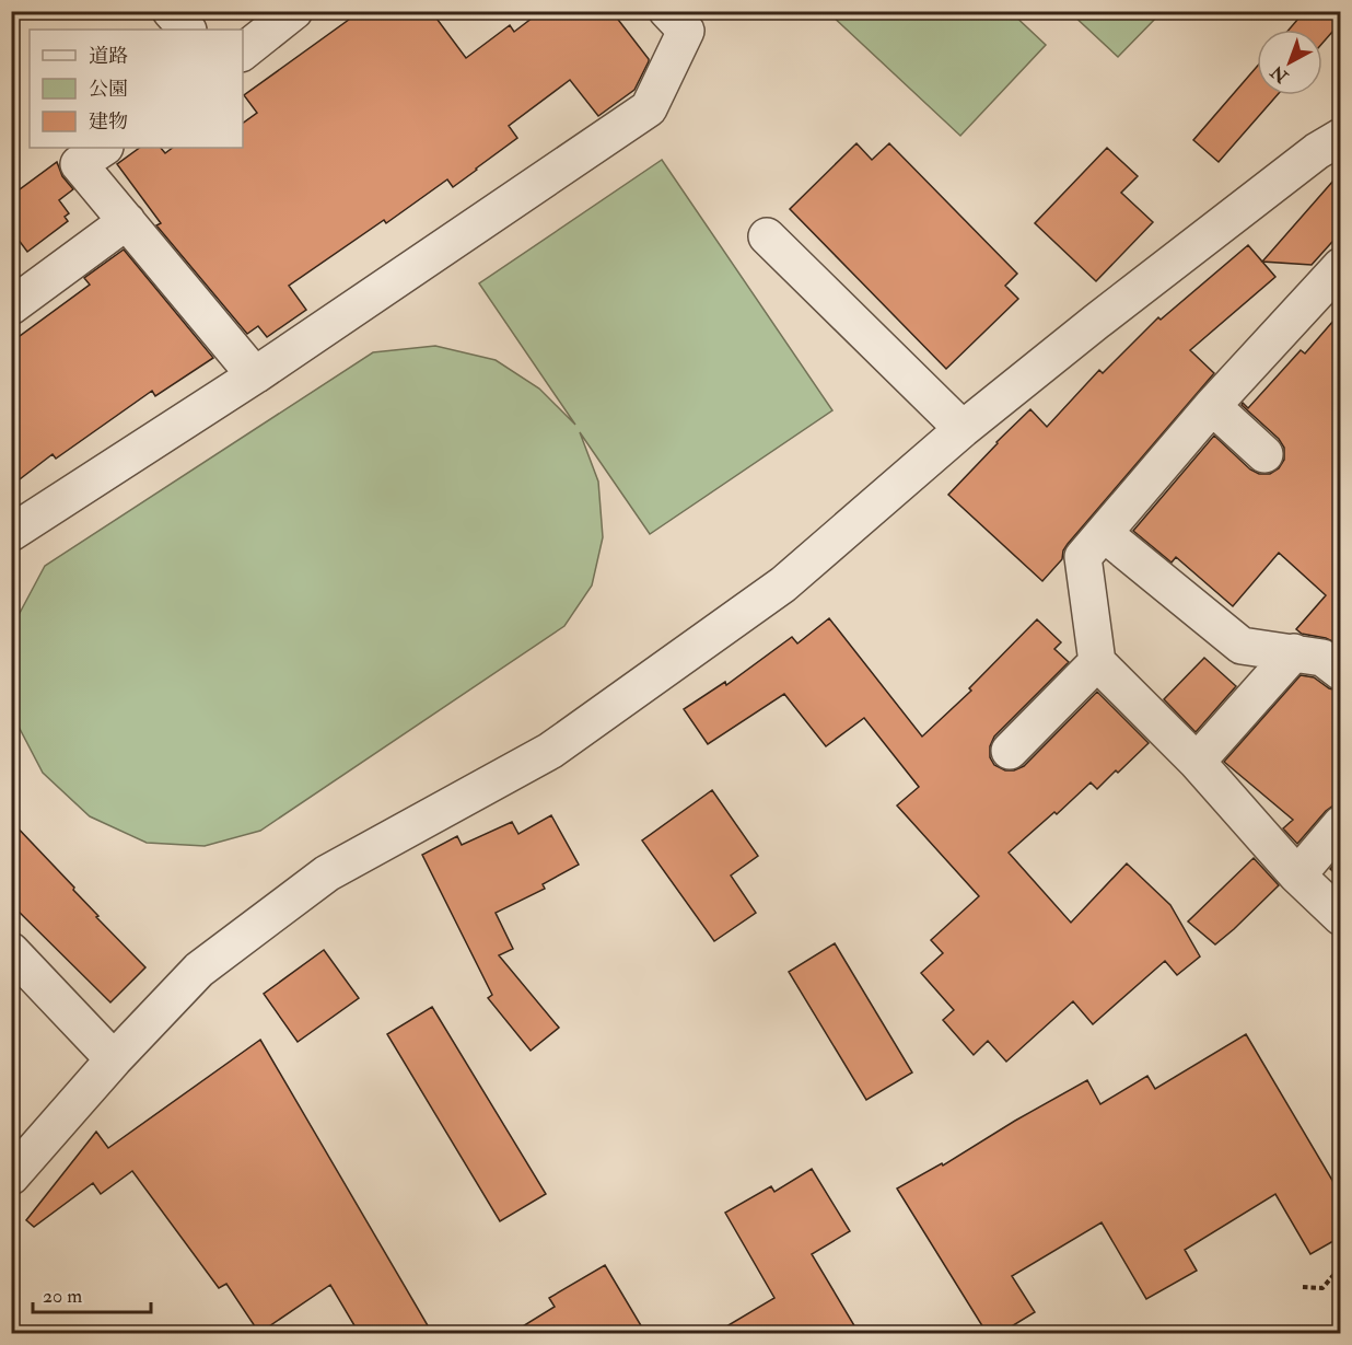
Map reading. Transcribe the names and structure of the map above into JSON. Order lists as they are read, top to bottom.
{
  "legend": ["道路", "公園", "建物"],
  "scale_bar": "20 m",
  "north": "bottom left"
}
